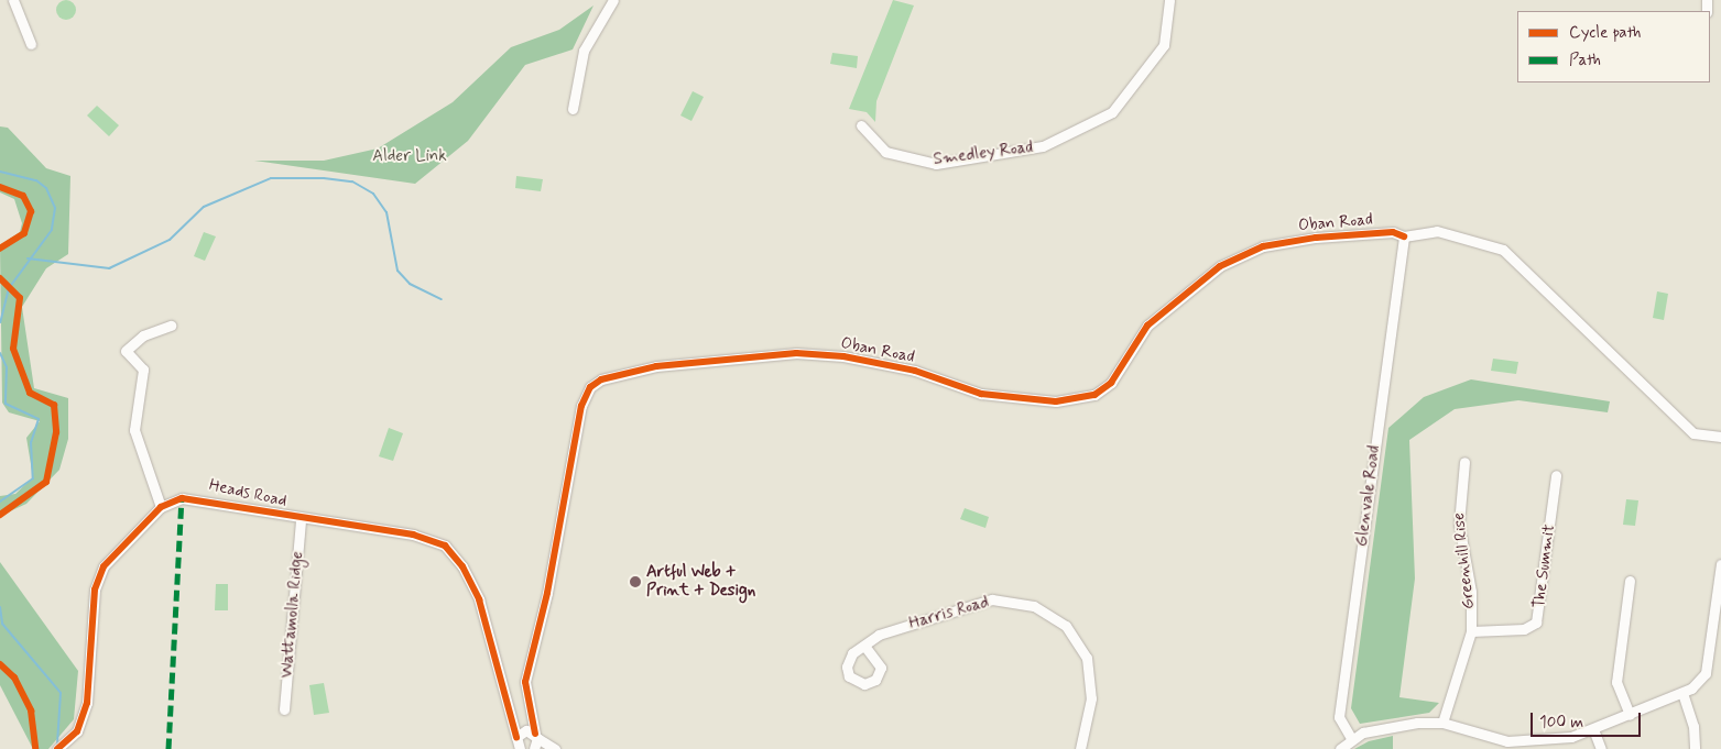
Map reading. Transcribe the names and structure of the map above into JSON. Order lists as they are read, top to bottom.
{
  "streets": {
    "street": [
      "Smedley Road",
      "Oban Road",
      "Heads Road",
      "Glenvale Road",
      "Greenhill Rise",
      "The Summit",
      "Harris Road",
      "Wattamolla Ridge"
    ]
  },
  "crossings": [
    ["Oban Road", "Heads Road"],
    ["Oban Road", "Glenvale Road"],
    ["Heads Road", "Wattamolla Ridge"],
    ["Greenhill Rise", "The Summit"]
  ],
  "parks": ["Alder Link"],
  "places": ["Artful Web + Print + Design"],
  "legend": ["Cycle path", "Path"],
  "scale_bar": "100 m"
}
